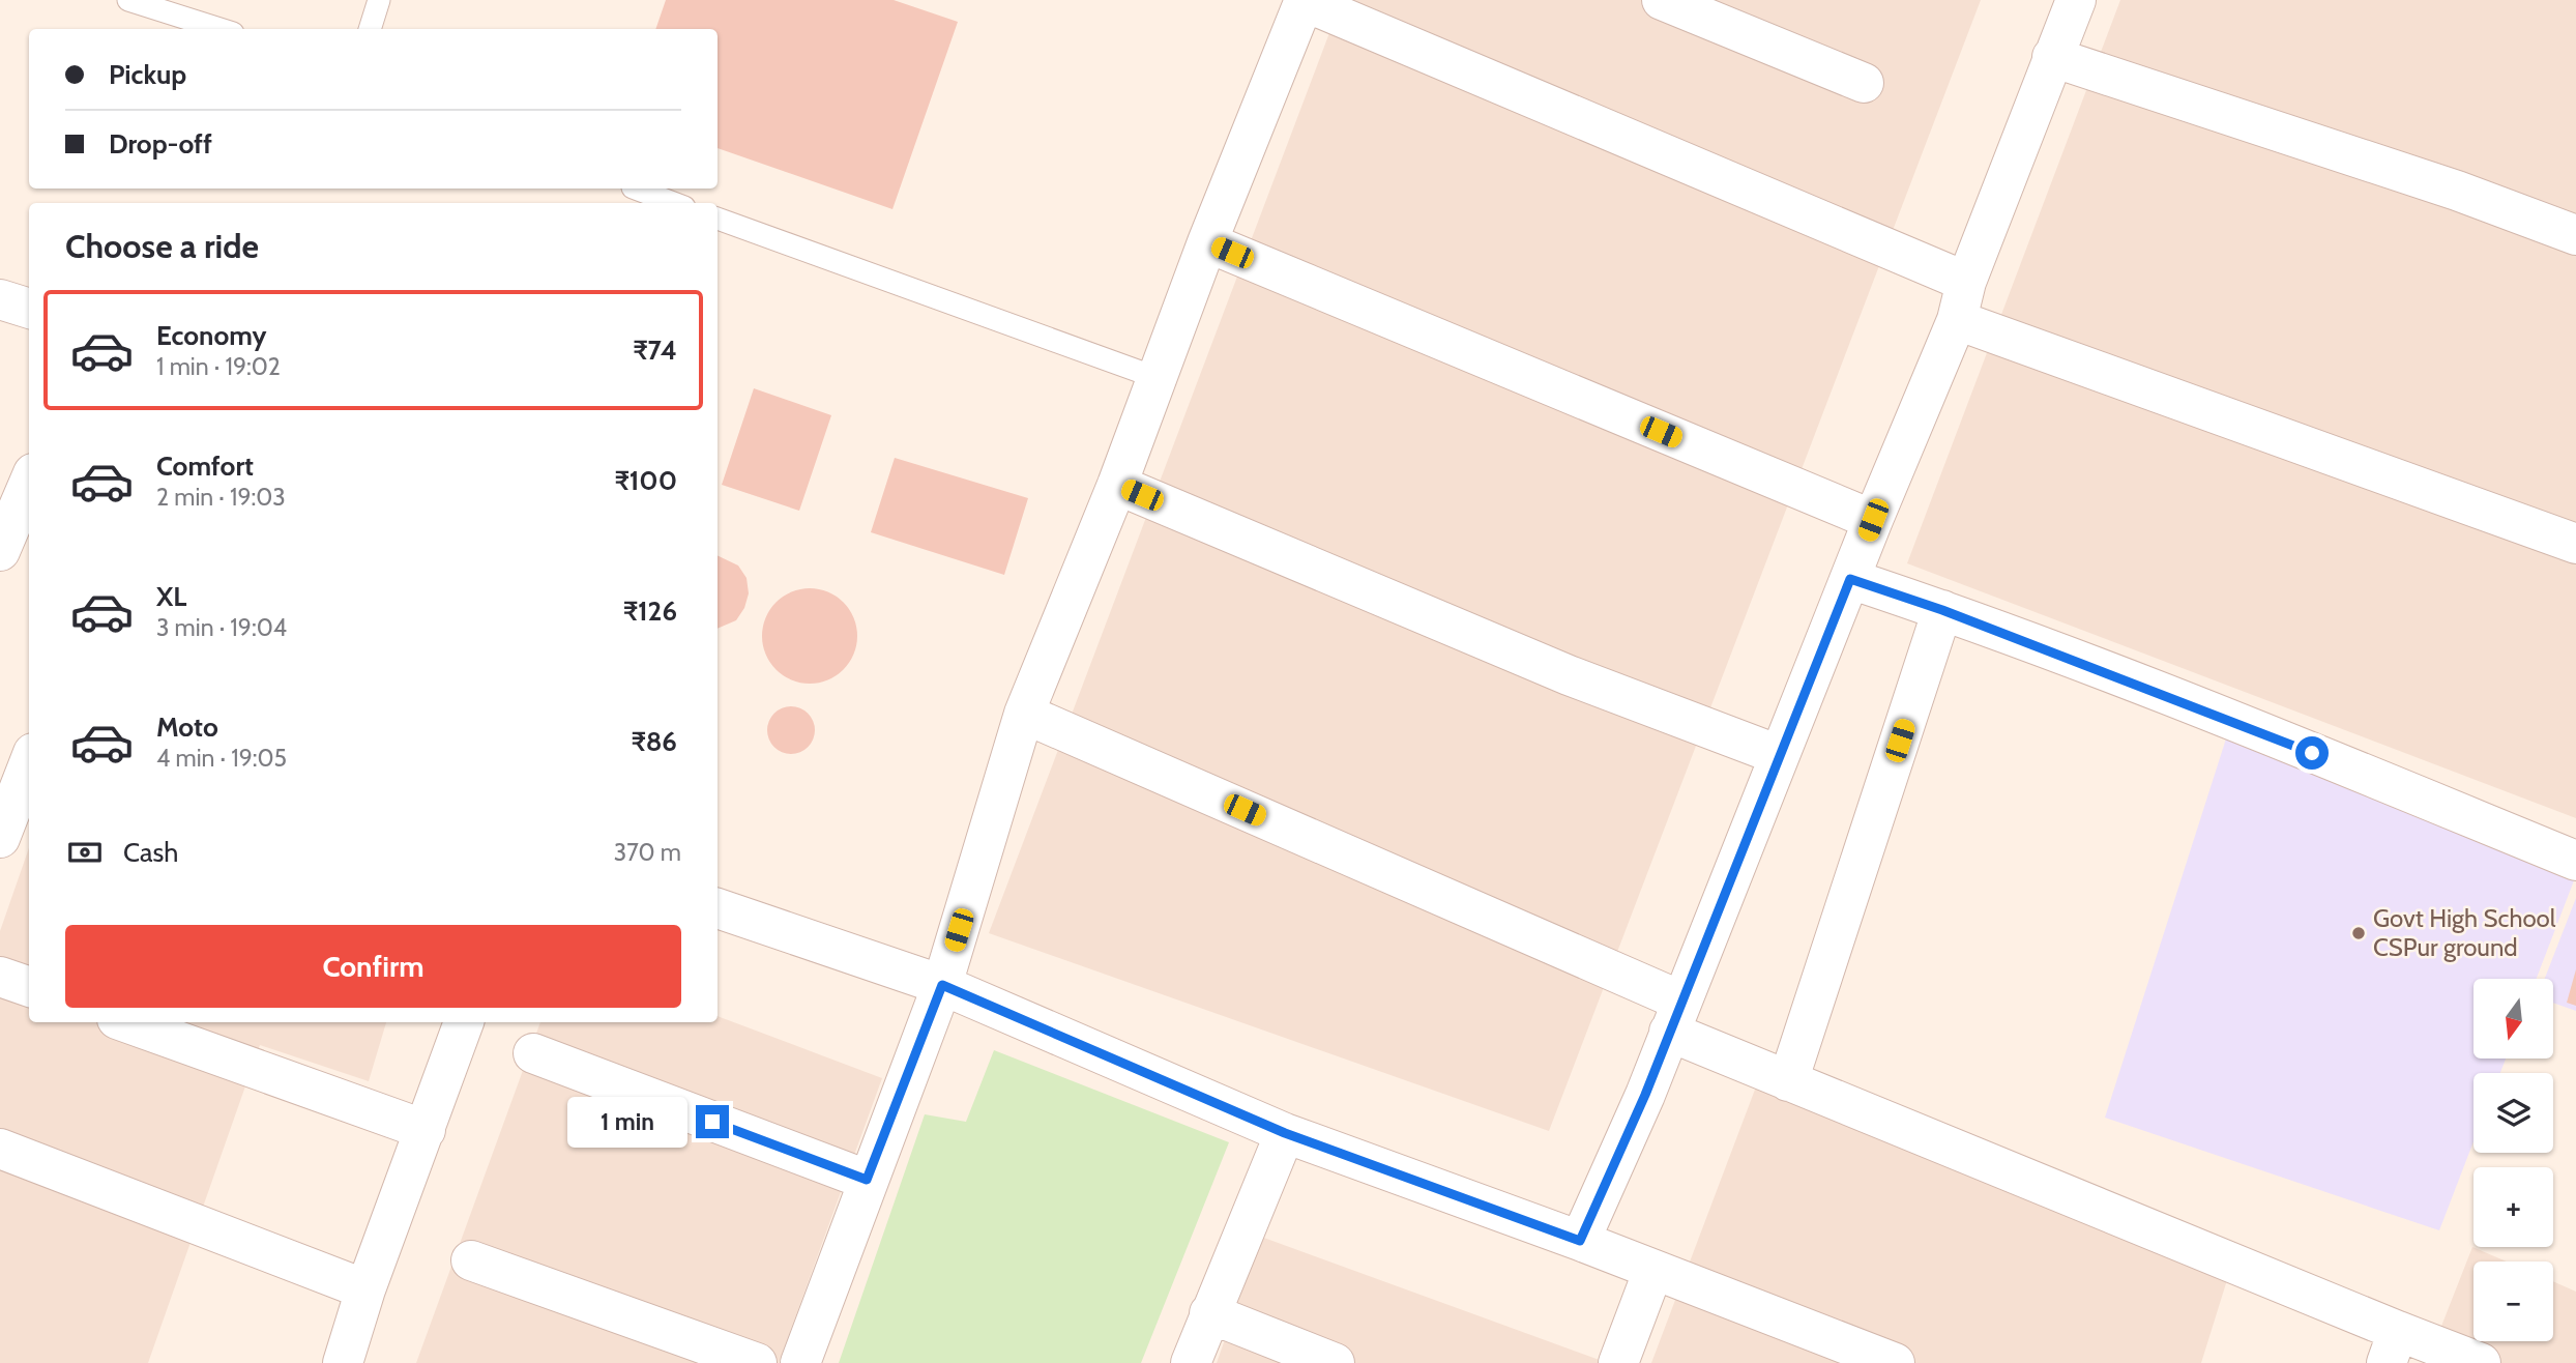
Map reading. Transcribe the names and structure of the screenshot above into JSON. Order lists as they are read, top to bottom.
{
  "places": ["Govt High School CSPur ground"],
  "north": "bottom",
  "page": {
    "banner": ["Pickup", "Drop-off"],
    "heading": "Choose a ride",
    "list": [
      {
        "name": "Economy",
        "note": "1 min · 19:02",
        "value": "₹74"
      },
      {
        "name": "Comfort",
        "note": "2 min · 19:03",
        "value": "₹100"
      },
      {
        "name": "XL",
        "note": "3 min · 19:04",
        "value": "₹126"
      },
      {
        "name": "Moto",
        "note": "4 min · 19:05",
        "value": "₹86"
      }
    ],
    "pay": ["Cash", "370 m"],
    "buttons": "Confirm",
    "map_buttons": ["+", "−"],
    "bubble": "1 min"
  }
}
